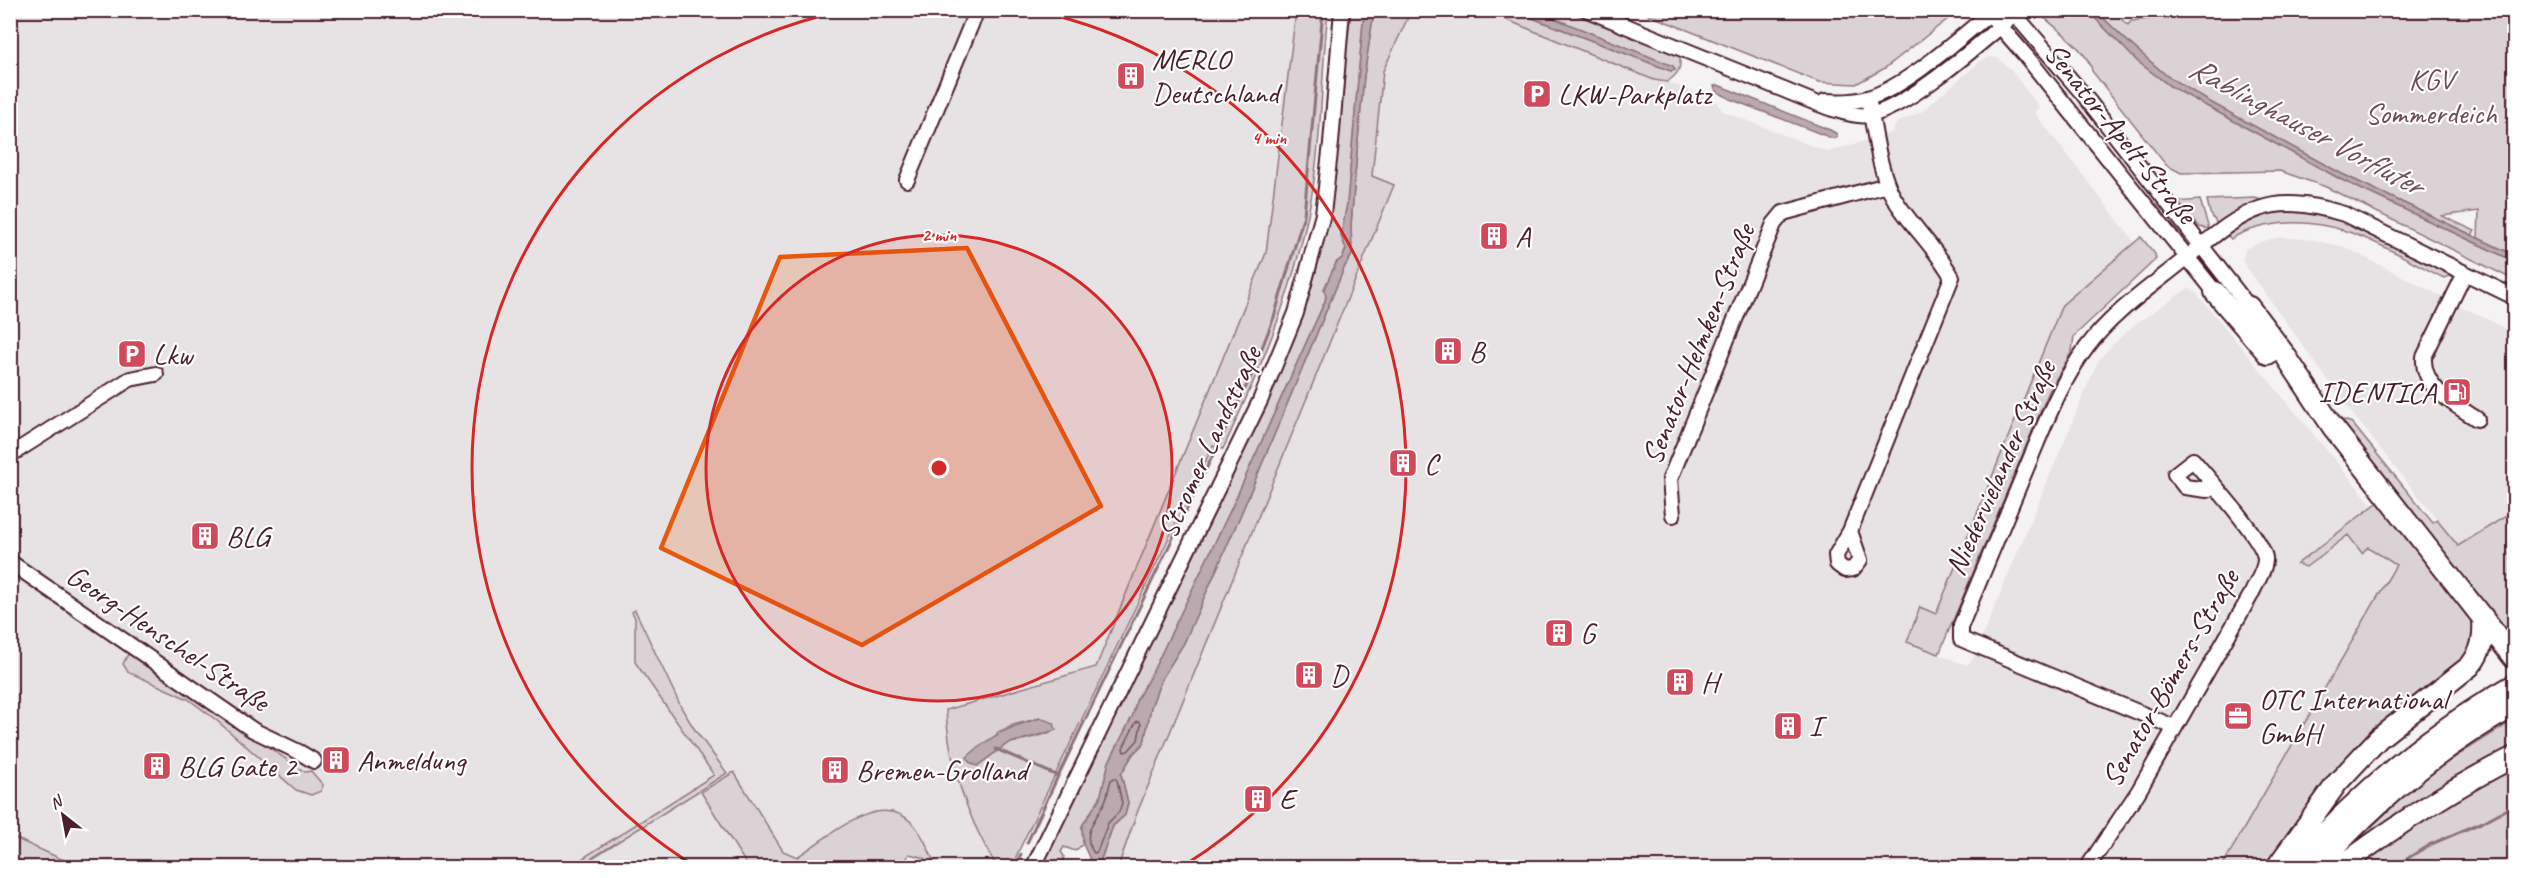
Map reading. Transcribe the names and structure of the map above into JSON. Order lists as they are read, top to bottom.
{
  "streets": {
    "street": [
      "Senator-Apelt-Straße",
      "Senator-Helmken-Straße",
      "Stromer Landstraße",
      "Niedervielander Straße",
      "Georg-Henschel-Straße",
      "Senator-Bömers-Straße"
    ]
  },
  "crossings": [
    ["Senator-Apelt-Straße", "Niedervielander Straße"],
    ["Niedervielander Straße", "Senator-Bömers-Straße"]
  ],
  "water": ["Rablinghauser Vorfluter"],
  "parks": ["KGV Sommerdeich"],
  "places": {
    "building": [
      "MERLO Deutschland",
      "A",
      "B",
      "C",
      "BLG",
      "G",
      "D",
      "H",
      "I",
      "Anmeldung",
      "BLG Gate 2",
      "Bremen-Grolland",
      "E"
    ],
    "parking": ["LKW-Parkplatz", "Lkw"],
    "fuel station": ["IDENTICA"],
    "office": ["OTC International GmbH"]
  },
  "north": "top left",
  "rings": ["4 min", "2 min"]
}
